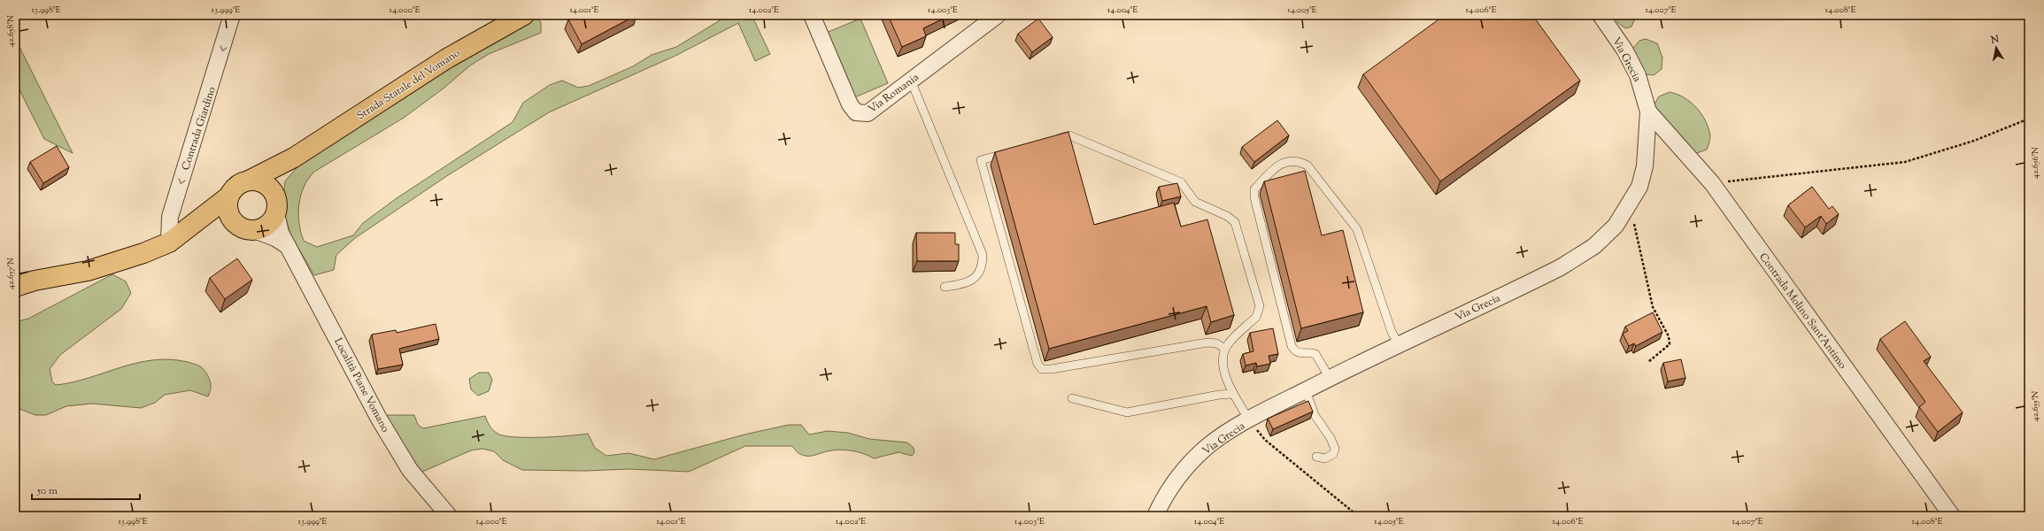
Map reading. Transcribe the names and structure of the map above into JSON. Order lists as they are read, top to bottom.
{
  "streets": {
    "main road": ["Strada Statale del Vomano"],
    "street": [
      "Via Grecia",
      "Via Romania",
      "Contrada Giardino",
      "Contrada Molino Sant'Antimo",
      "Località Piane Vomano"
    ]
  },
  "crossings": [
    ["Via Grecia", "Contrada Molino Sant'Antimo"],
    ["Strada Statale del Vomano", "Località Piane Vomano"]
  ],
  "one_way": ["Contrada Giardino"],
  "scale_bar": "50 m",
  "north": "top",
  "coordinates": [
    "13.998°E",
    "13.999°E",
    "14.000°E",
    "14.001°E",
    "14.002°E",
    "14.003°E",
    "14.004°E",
    "14.005°E",
    "14.006°E",
    "14.007°E",
    "14.008°E",
    "42.658°N",
    "42.656°N",
    "42.657°N",
    "42.655°N"
  ]
}
